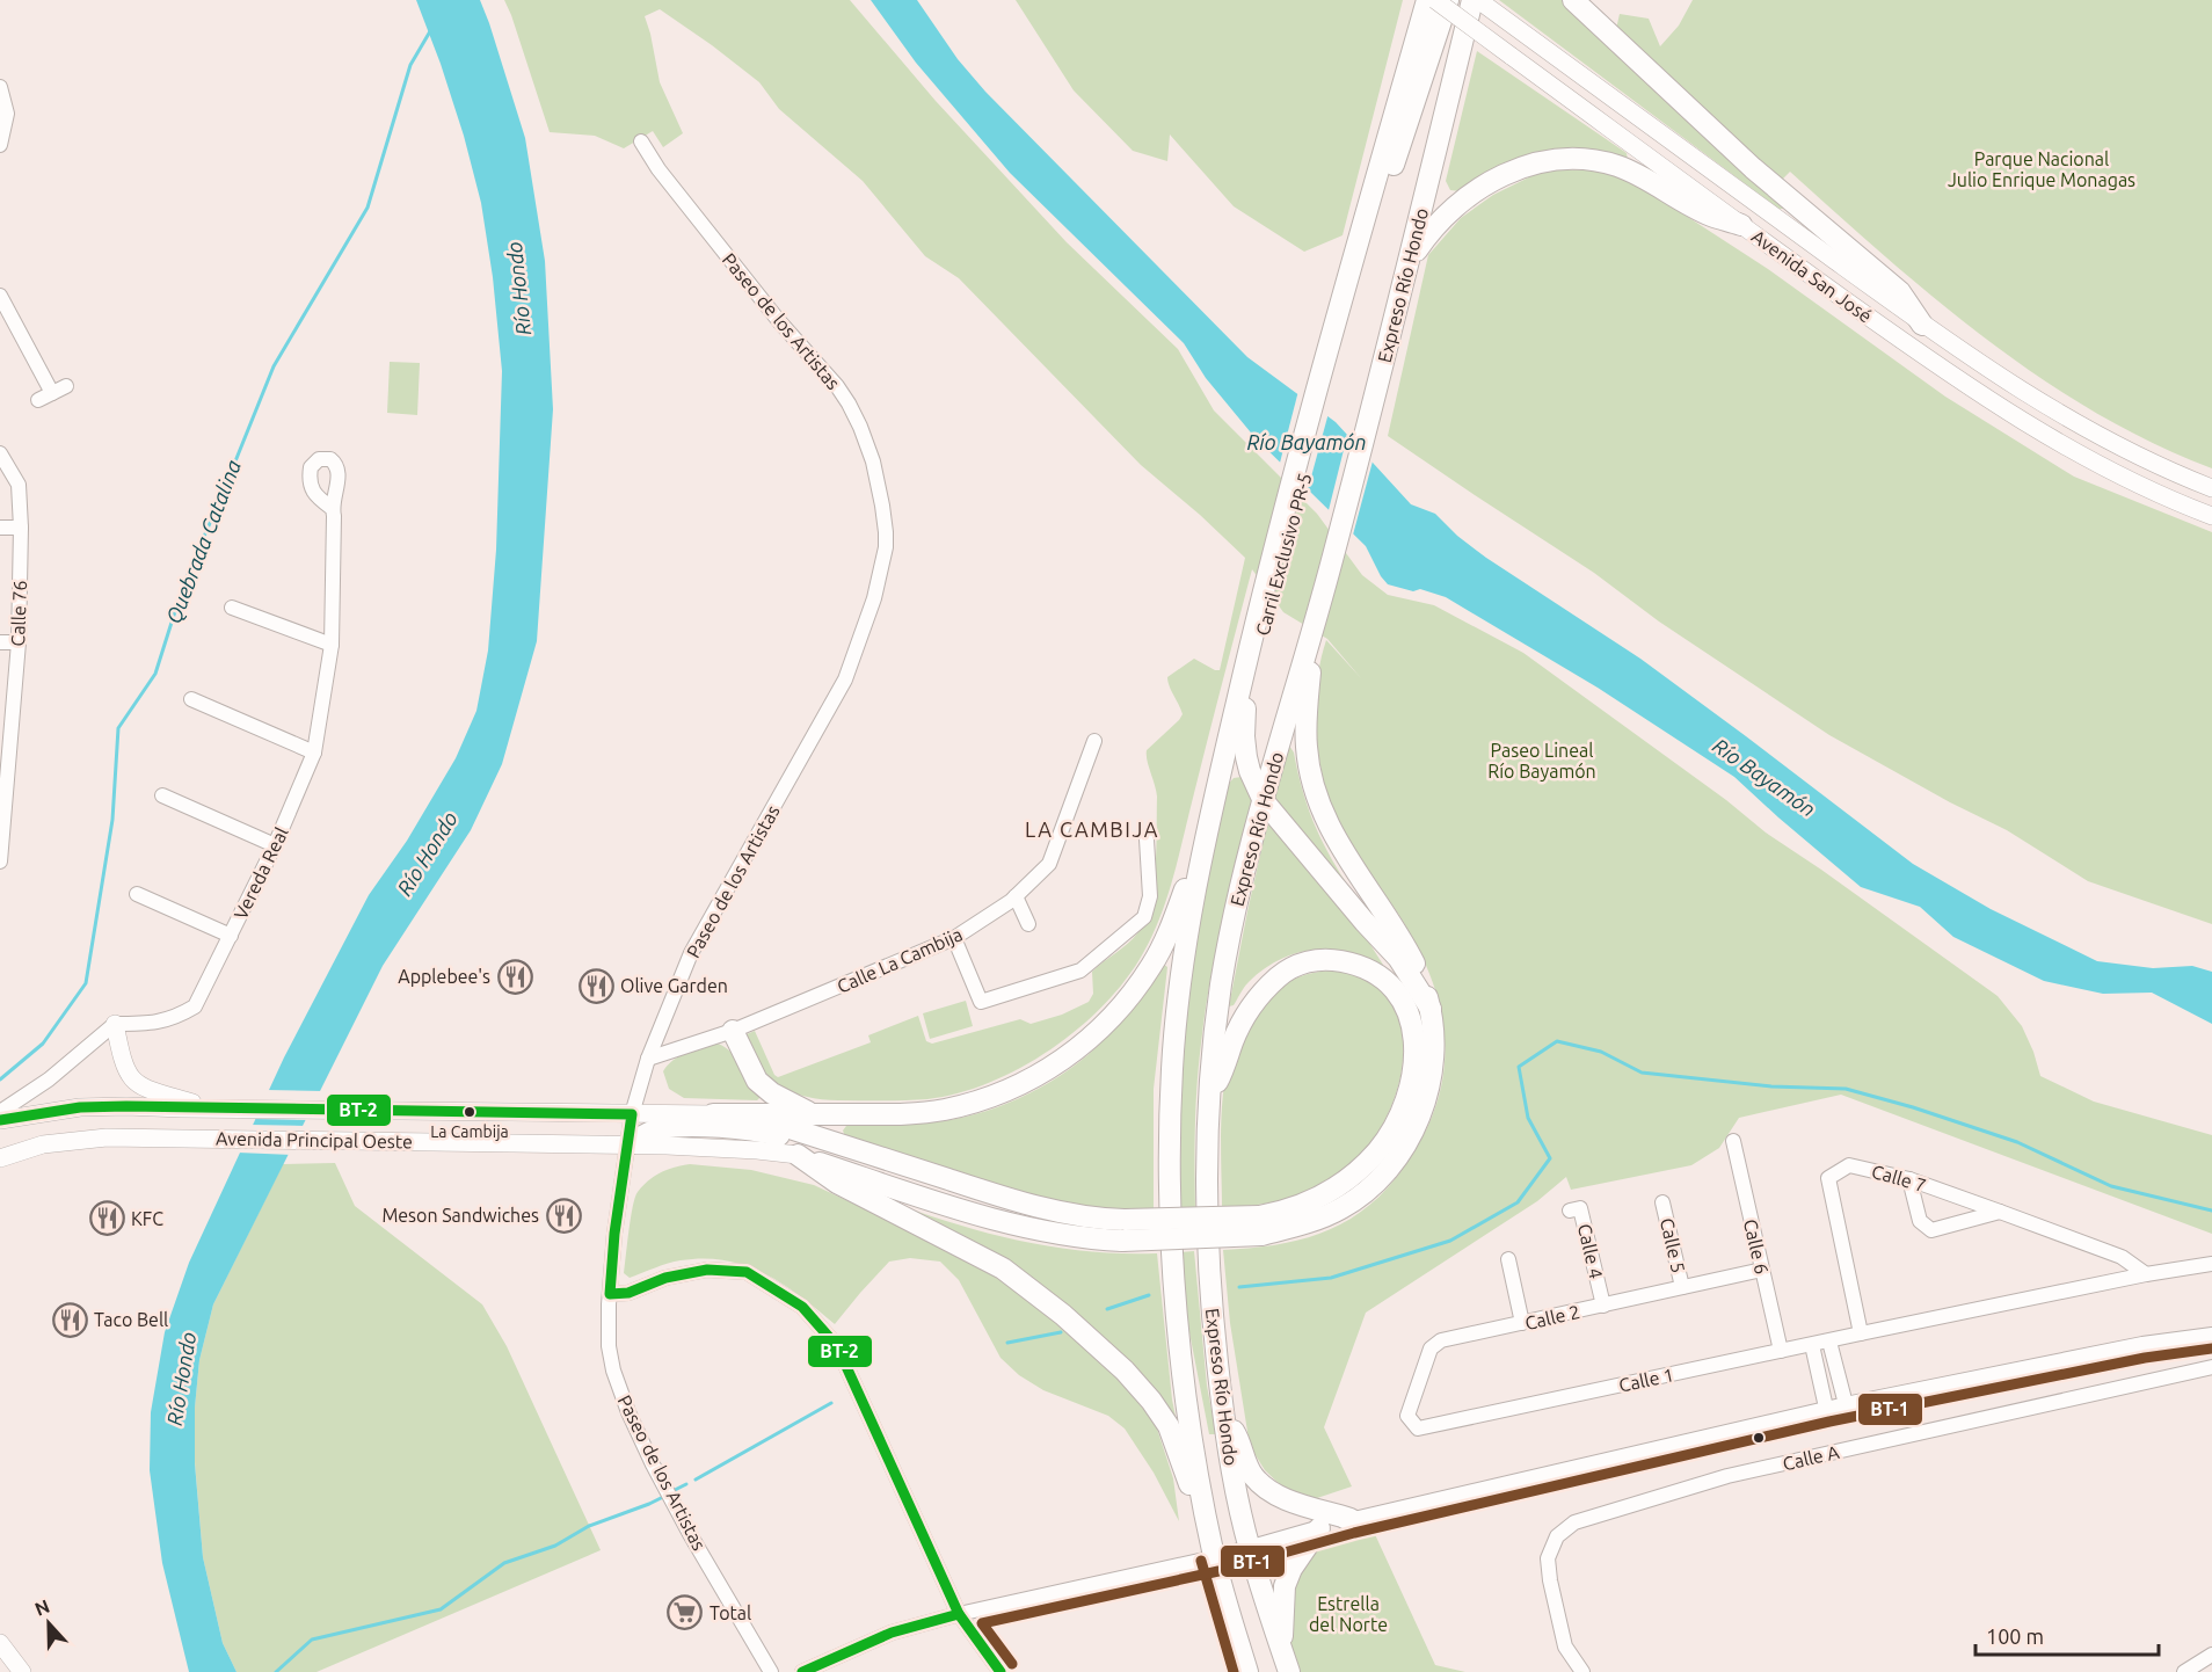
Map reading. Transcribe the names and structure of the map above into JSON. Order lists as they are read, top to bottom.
{
  "streets": {
    "highway": ["Expreso Río Hondo", "Carril Exclusivo PR-5"],
    "main road": ["Avenida San José", "Avenida Principal Oeste"],
    "street": [
      "Paseo de los Artistas",
      "Calle 76",
      "Vereda Real",
      "Calle La Cambija",
      "Calle 7",
      "Calle 5",
      "Calle 6",
      "Calle 4",
      "Calle 2",
      "Calle 1",
      "Calle A"
    ]
  },
  "crossings": [
    ["Expreso Río Hondo", "Carril Exclusivo PR-5"],
    ["Paseo de los Artistas", "Calle La Cambija"],
    ["Paseo de los Artistas", "Avenida Principal Oeste"],
    ["Calle 5", "Calle 2"],
    ["Calle 6", "Calle 2"],
    ["Calle 6", "Calle 1"],
    ["Calle 4", "Calle 2"],
    ["Calle 2", "Calle 1"]
  ],
  "districts": ["LA CAMBIJA"],
  "water": ["Río Hondo", "Río Bayamón", "Quebrada Catalina"],
  "parks": ["Parque Nacional Julio Enrique Monagas", "Paseo Lineal Río Bayamón", "Estrella del Norte"],
  "places": {
    "restaurant": [
      "Applebee's",
      "Olive Garden",
      "Meson Sandwiches",
      "KFC",
      "Taco Bell"
    ],
    "other": ["La Cambija"],
    "supermarket": ["Total"]
  },
  "lines": ["transit line BT-2", "transit line BT-1"],
  "scale_bar": "100 m",
  "north": "top"
}
